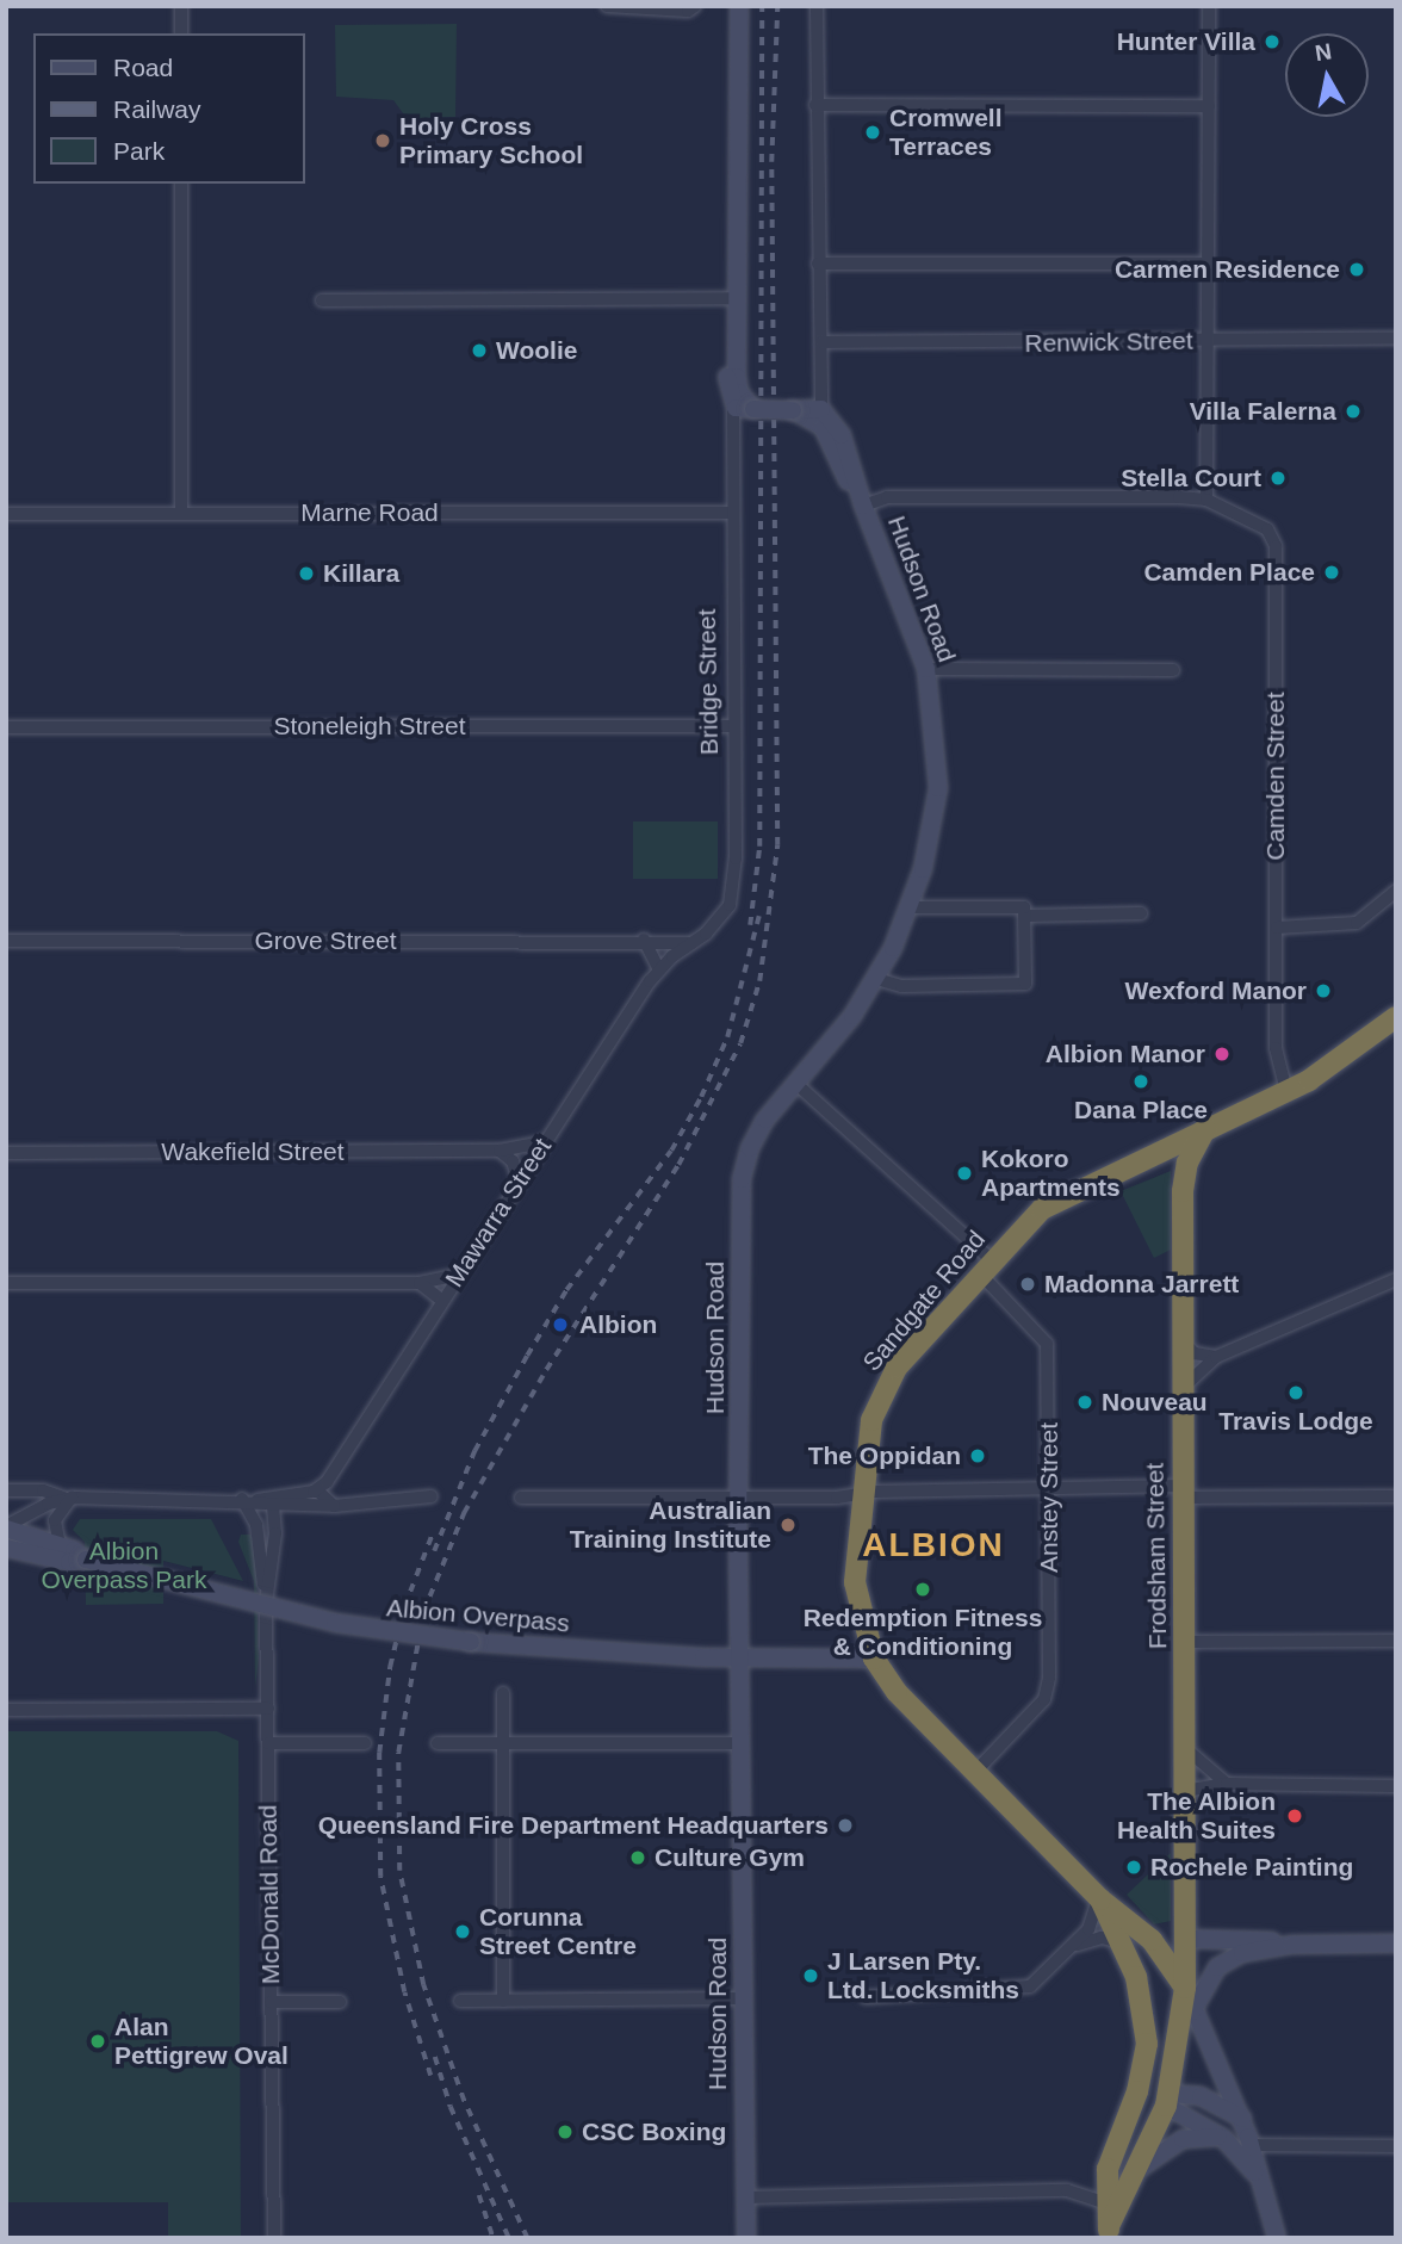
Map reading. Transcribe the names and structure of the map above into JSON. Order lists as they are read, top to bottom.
{
  "streets": {
    "highway": ["Sandgate Road", "Frodsham Street"],
    "main road": ["Hudson Road", "Bridge Street", "Albion Overpass"],
    "street": [
      "Renwick Street",
      "Marne Road",
      "Stoneleigh Street",
      "Camden Street",
      "Grove Street",
      "Wakefield Street",
      "Mawarra Street",
      "Anstey Street",
      "McDonald Road"
    ]
  },
  "crossings": [
    ["Marne Road", "Bridge Street"],
    ["Hudson Road", "Anstey Street"],
    ["Hudson Road", "Albion Overpass"],
    ["Bridge Street", "Stoneleigh Street"],
    ["Bridge Street", "Grove Street"],
    ["Bridge Street", "Mawarra Street"],
    ["Camden Street", "Sandgate Road"],
    ["Grove Street", "Mawarra Street"],
    ["Wakefield Street", "Mawarra Street"],
    ["Sandgate Road", "Anstey Street"],
    ["Sandgate Road", "Frodsham Street"],
    ["Sandgate Road", "Albion Overpass"]
  ],
  "districts": ["ALBION"],
  "parks": ["Albion Overpass Park"],
  "places": [
    "Hunter Villa",
    "Cromwell Terraces",
    "Holy Cross Primary School",
    "Carmen Residence",
    "Woolie",
    "Villa Falerna",
    "Stella Court",
    "Camden Place",
    "Killara",
    "Wexford Manor",
    "Albion Manor",
    "Dana Place",
    "Kokoro Apartments",
    "Madonna Jarrett",
    "Albion",
    "Travis Lodge",
    "Nouveau",
    "The Oppidan",
    "Australian Training Institute",
    "Redemption Fitness & Conditioning",
    "The Albion Health Suites",
    "Queensland Fire Department Headquarters",
    "Culture Gym",
    "Rochele Painting",
    "Corunna Street Centre",
    "J Larsen Pty. Ltd. Locksmiths",
    "Alan Pettigrew Oval",
    "CSC Boxing"
  ],
  "legend": ["Road", "Railway", "Park"],
  "north": "top"
}
